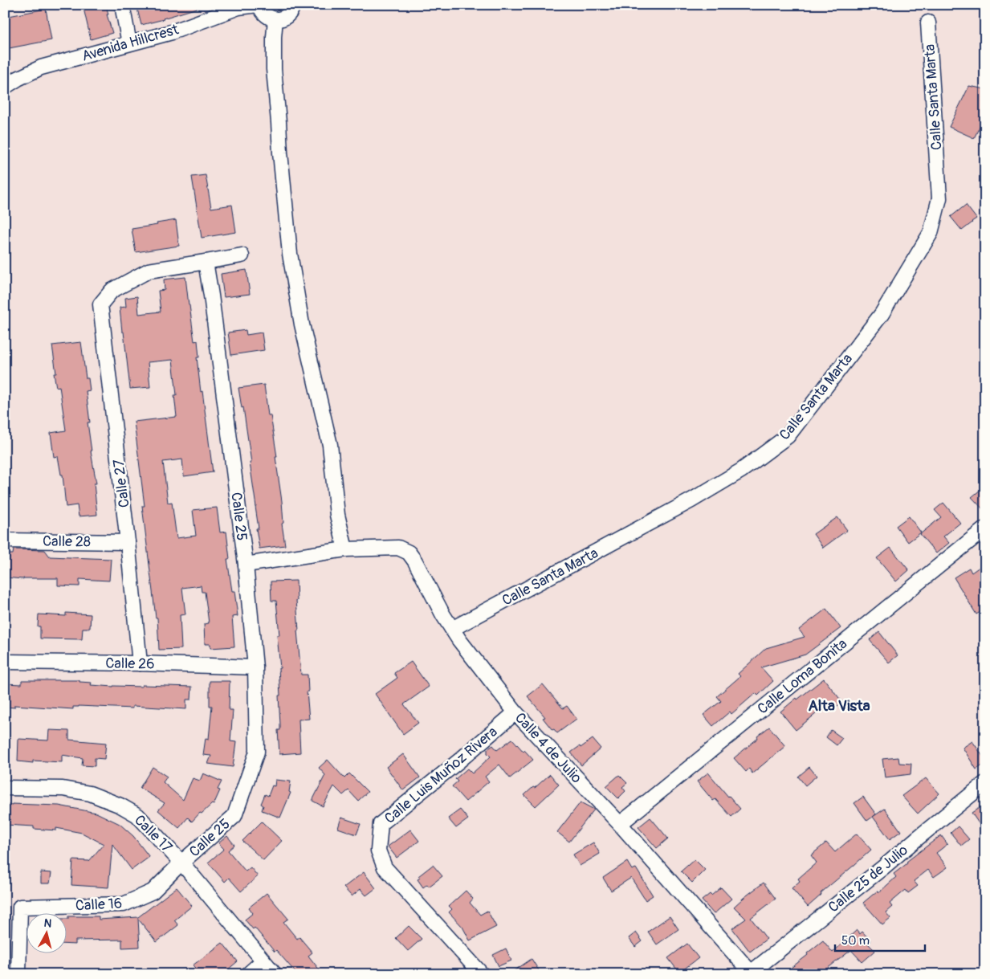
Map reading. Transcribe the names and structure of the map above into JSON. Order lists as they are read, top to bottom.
{
  "streets": {
    "street": [
      "Avenida Hillcrest",
      "Calle Santa Marta",
      "Calle 27",
      "Calle 25",
      "Calle 28",
      "Calle 26",
      "Calle Loma Bonita",
      "Calle 4 de Julio",
      "Calle Luis Muñoz Rivera",
      "Calle 17",
      "Calle 25 de Julio",
      "Calle 16"
    ]
  },
  "crossings": [
    ["Calle Santa Marta", "Calle 4 de Julio"],
    ["Calle 27", "Calle 25"],
    ["Calle 27", "Calle 28"],
    ["Calle 27", "Calle 26"],
    ["Calle 25", "Calle 26"],
    ["Calle 25", "Calle 17"],
    ["Calle 25", "Calle 16"],
    ["Calle Loma Bonita", "Calle 4 de Julio"],
    ["Calle 4 de Julio", "Calle Luis Muñoz Rivera"],
    ["Calle 4 de Julio", "Calle 25 de Julio"],
    ["Calle 17", "Calle 16"]
  ],
  "districts": ["Alta Vista"],
  "scale_bar": "50 m",
  "north": "top"
}
